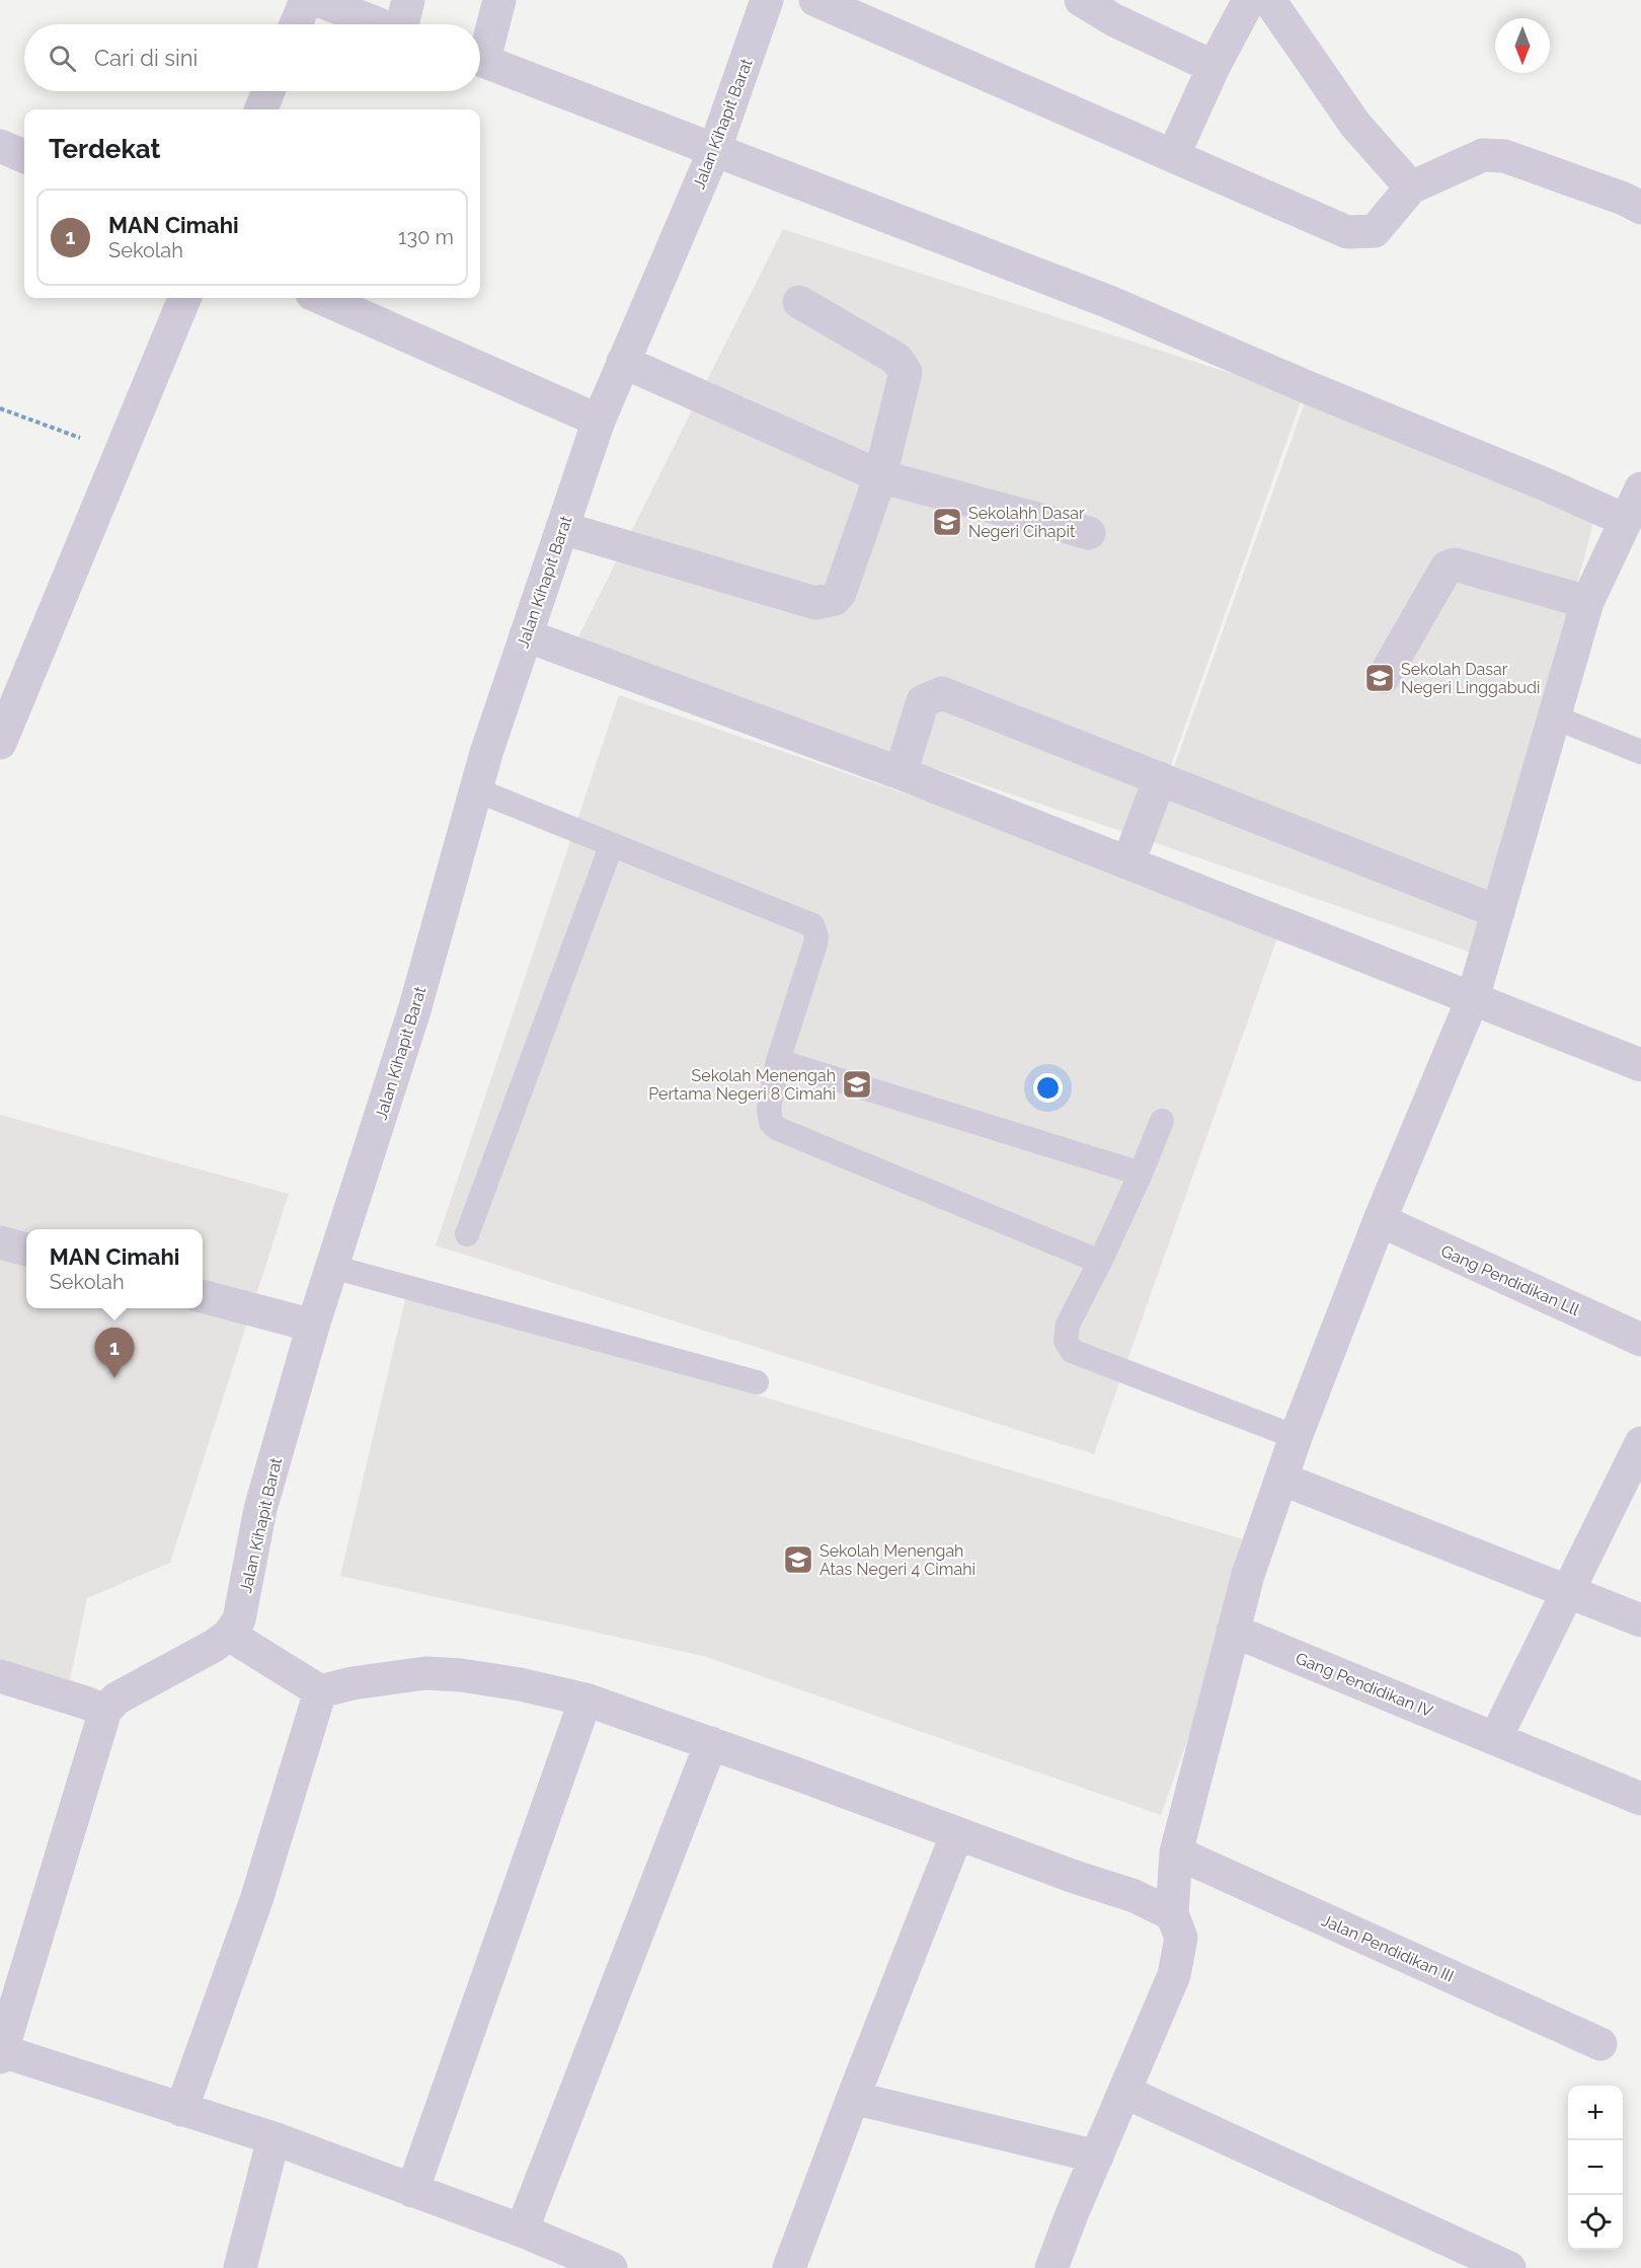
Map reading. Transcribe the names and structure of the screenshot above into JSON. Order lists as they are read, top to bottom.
{
  "streets": {
    "street": [
      "Jalan Kihapit Barat",
      "Gang Pendidikan Lll",
      "Gang Pendidikan IV",
      "Jalan Pendidikan III"
    ]
  },
  "places": {
    "school or university": [
      "Sekolahh Dasar Negeri Cihapit",
      "Sekolah Dasar Negeri Linggabudi",
      "Sekolah Menengah Pertama Negeri 8 Cimahi",
      "Sekolah Menengah Atas Negeri 4 Cimahi"
    ]
  },
  "north": "bottom",
  "page": {
    "search": "Cari di sini",
    "heading": "Terdekat",
    "list": [
      {
        "mark": "1",
        "name": "MAN Cimahi",
        "note": "Sekolah",
        "value": "130 m"
      }
    ],
    "popup": ["MAN Cimahi", "Sekolah"],
    "pins": "1",
    "map_buttons": ["+", "−"]
  }
}
